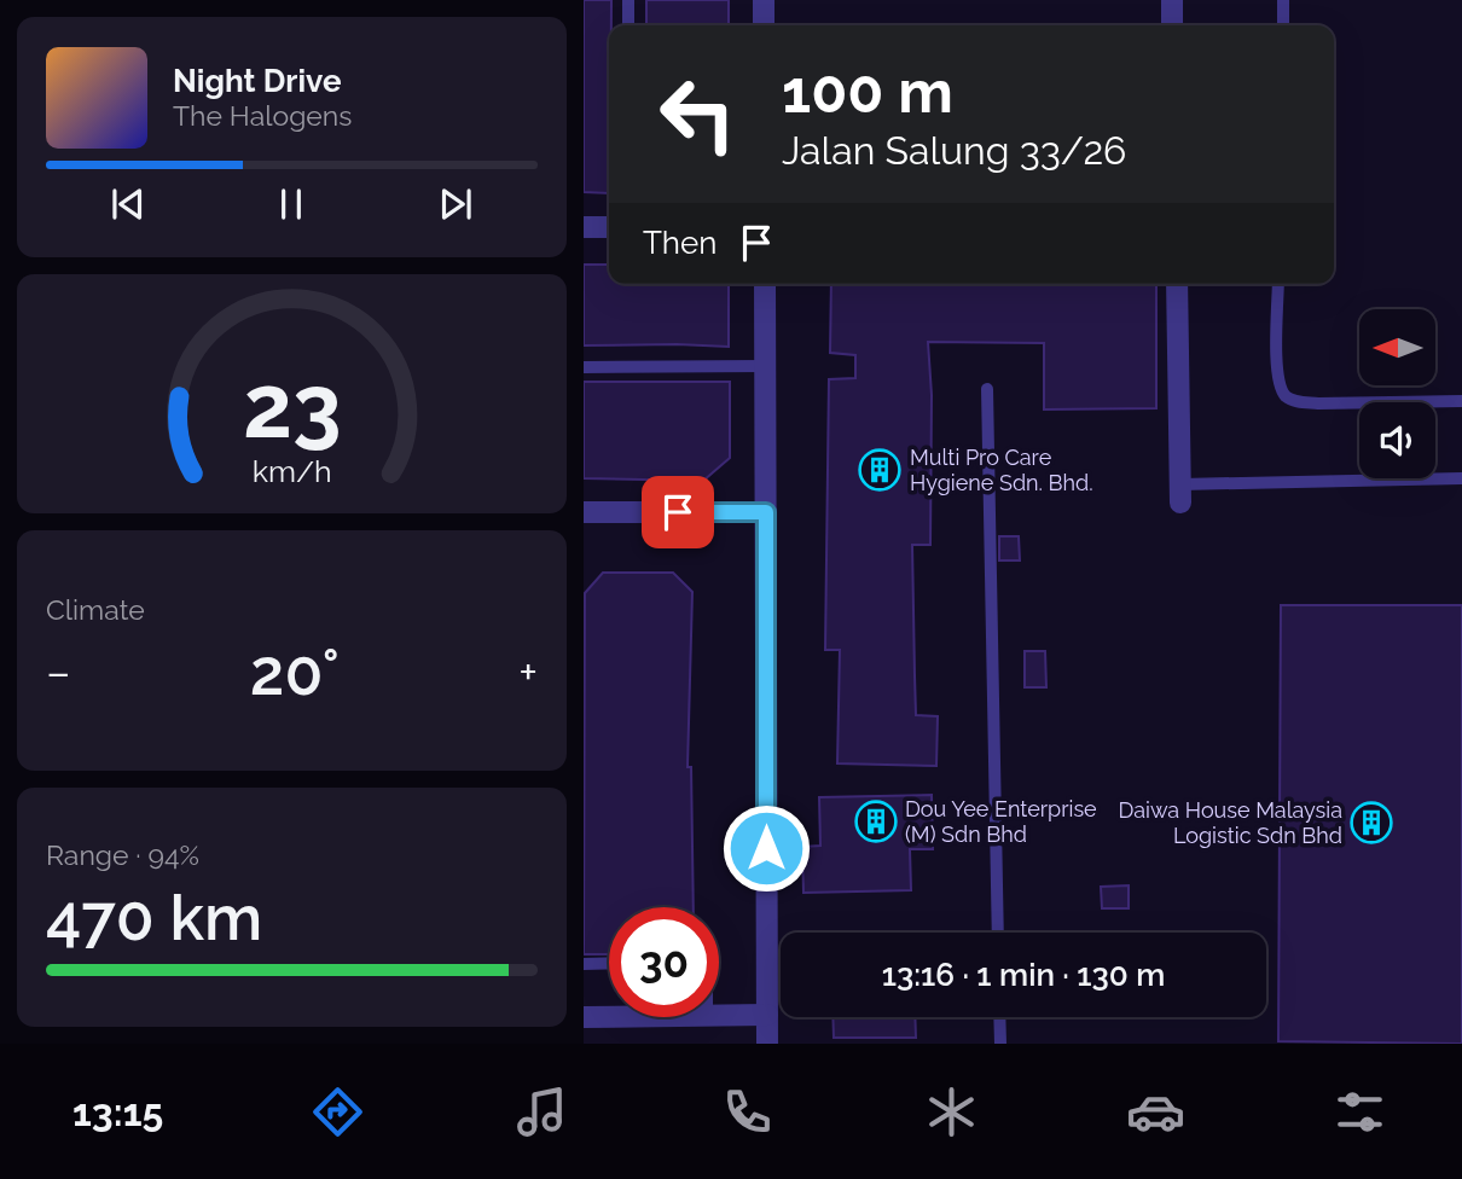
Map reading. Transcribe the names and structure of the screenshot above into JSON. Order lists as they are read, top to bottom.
{
  "places": {
    "building": ["Multi Pro Care Hygiene Sdn. Bhd.", "Dou Yee Enterprise (M) Sdn Bhd", "Daiwa House Malaysia Logistic Sdn Bhd"]
  },
  "north": "left",
  "page": {
    "turn": ["100 m", "Jalan Salung 33/26"],
    "song": ["Night Drive", "The Halogens"],
    "then": "Then",
    "tile": [
      "Climate",
      ["Range · 94%", "470 km"]
    ],
    "heat": ["−", "20°", "+"],
    "limit": "30",
    "trip": "13:16 · 1 min · 130 m",
    "tabs": "13:15",
    "gauge": ["23", "km/h"]
  }
}
